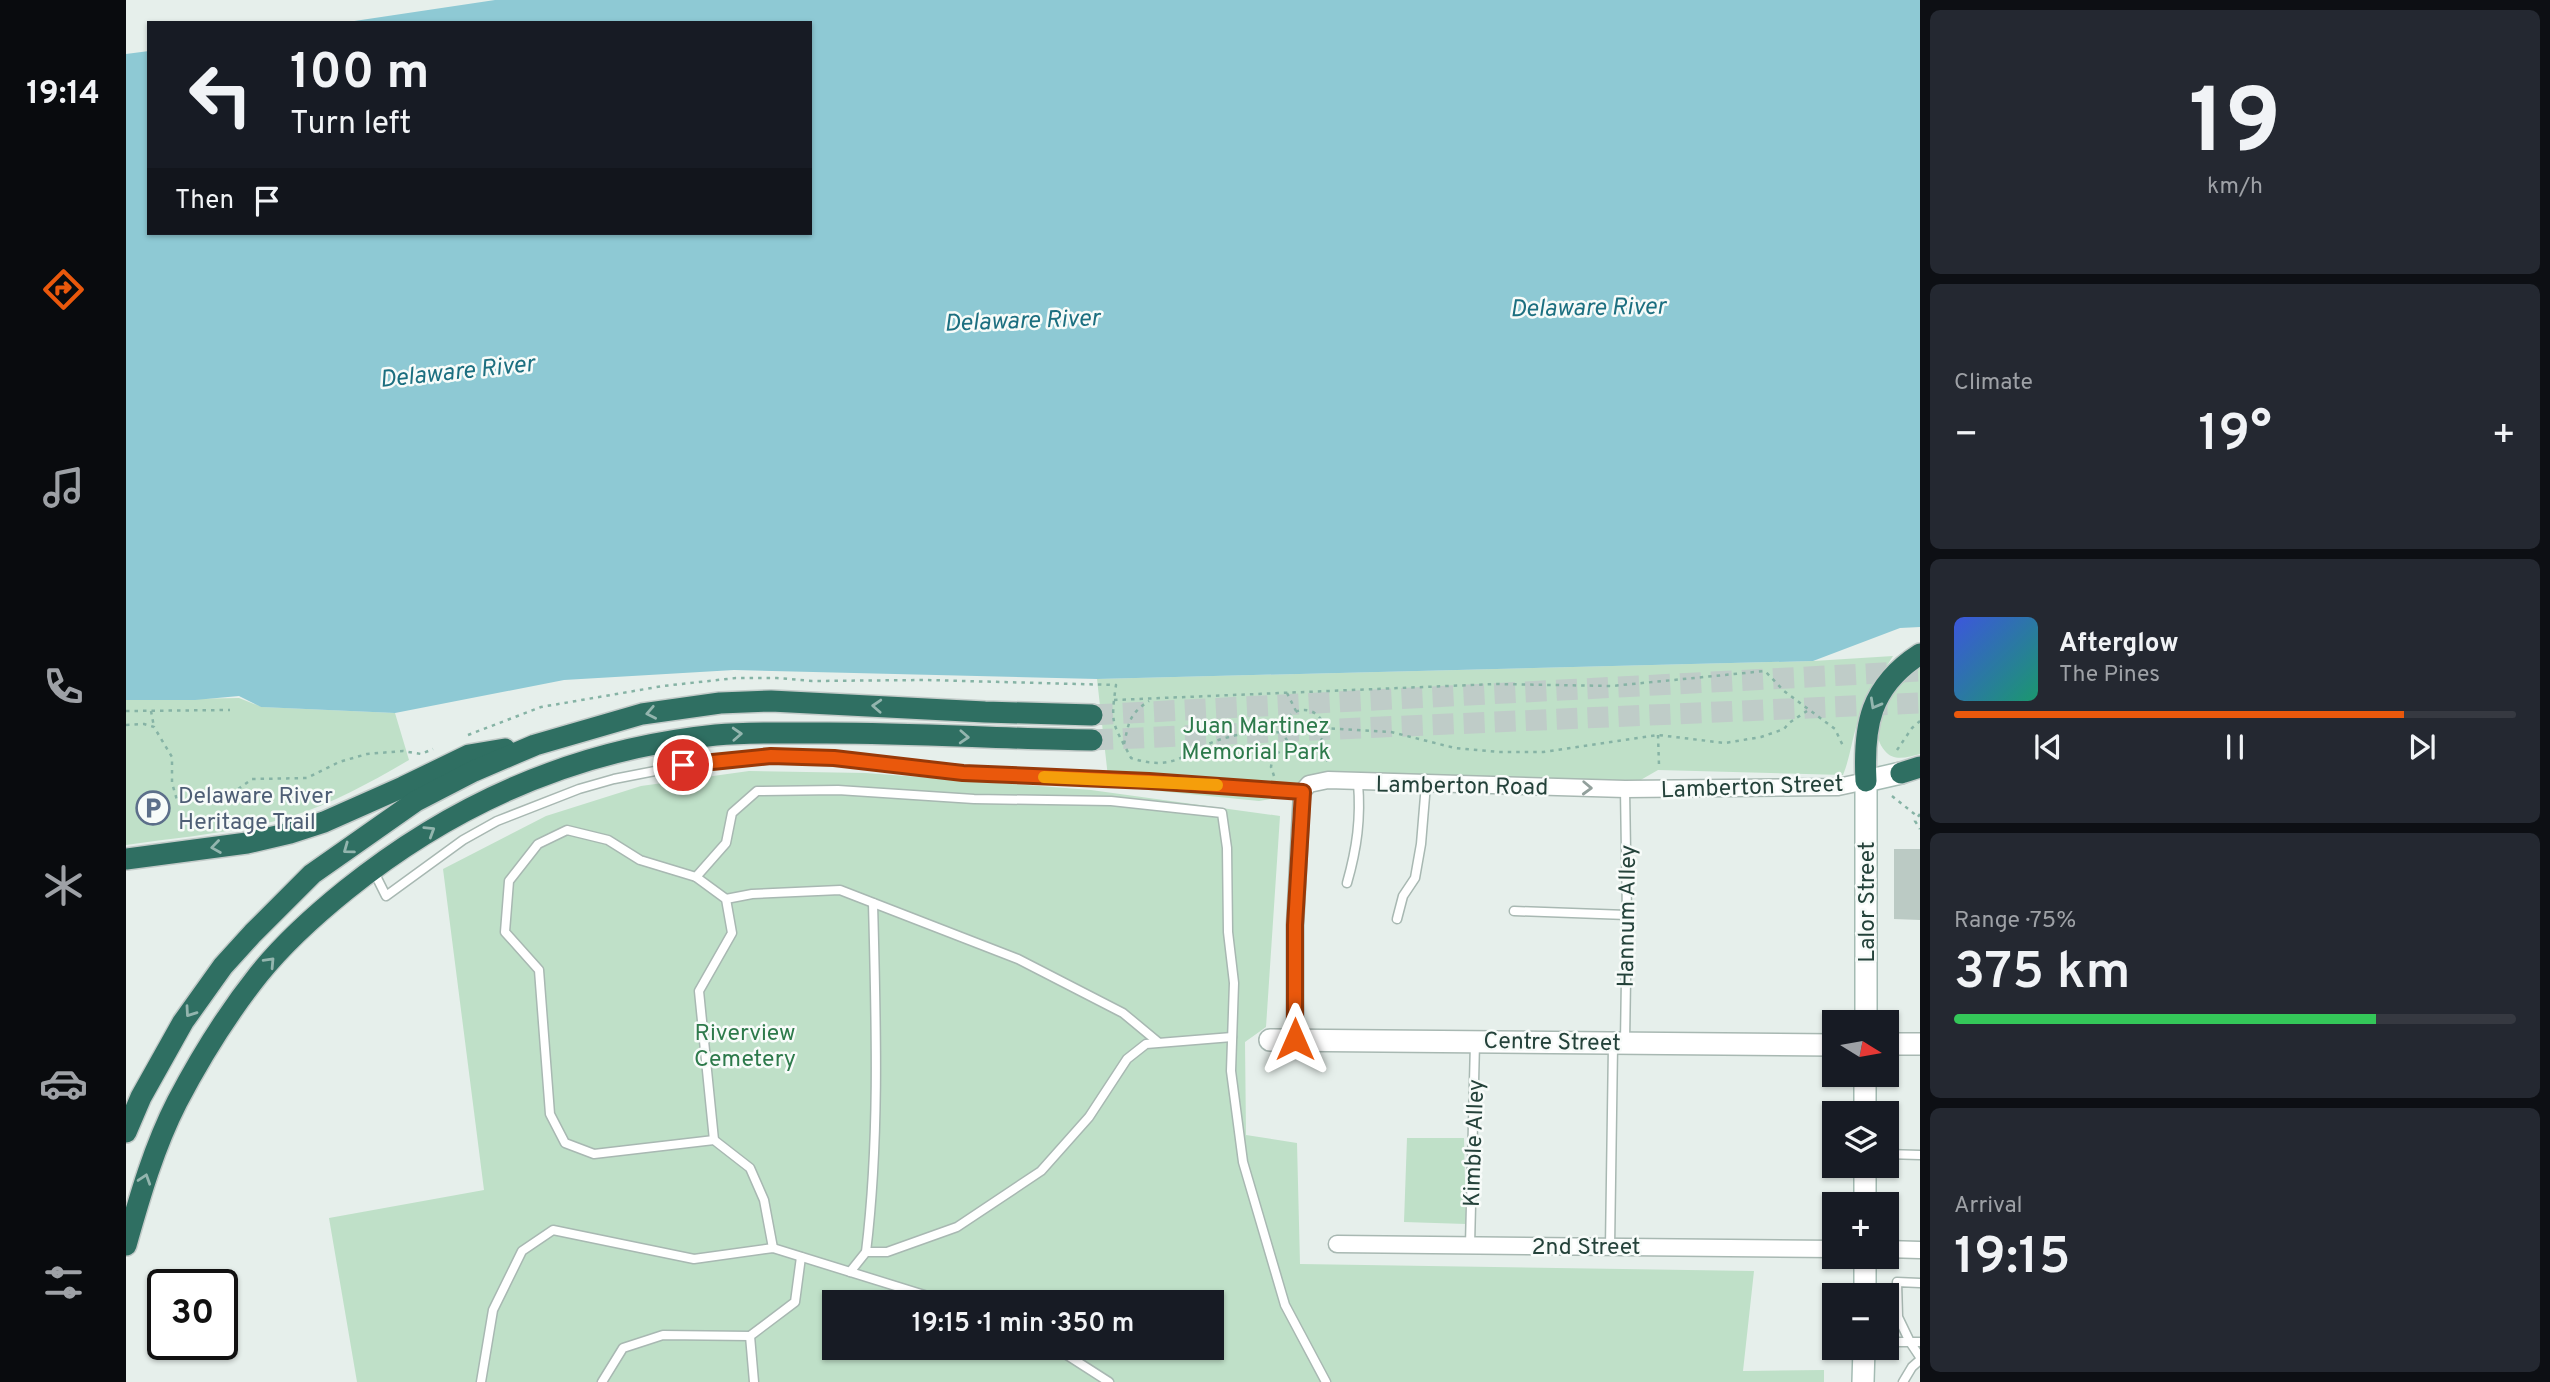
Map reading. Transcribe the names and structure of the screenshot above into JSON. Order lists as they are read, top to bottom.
{
  "streets": {
    "street": [
      "Lamberton Road",
      "Lamberton Street",
      "Lalor Street",
      "Centre Street",
      "2nd Street"
    ],
    "lane": ["Hannum Alley", "Kimble Alley"]
  },
  "crossings": [
    ["Lamberton Road", "Lamberton Street"],
    ["Lamberton Road", "Hannum Alley"],
    ["Lamberton Street", "Lalor Street"],
    ["Lamberton Street", "Hannum Alley"],
    ["Hannum Alley", "Centre Street"],
    ["Hannum Alley", "2nd Street"],
    ["Centre Street", "Kimble Alley"],
    ["Kimble Alley", "2nd Street"]
  ],
  "one_way": ["Lamberton Road"],
  "water": ["Delaware River"],
  "parks": ["Juan Martinez Memorial Park", "Riverview Cemetery"],
  "places": {
    "parking": ["Delaware River Heritage Trail"]
  },
  "north": "right",
  "page": {
    "tabs": "19:14",
    "tile": [
      ["19", "km/h"],
      "Climate",
      ["Range · 75%", "375 km"],
      ["Arrival", "19:15"]
    ],
    "turn": ["100 m", "Turn left"],
    "then": "Then",
    "heat": ["−", "19°", "+"],
    "song": ["Afterglow", "The Pines"],
    "map_buttons": ["+", "−"],
    "limit": "30",
    "trip": "19:15 · 1 min · 350 m"
  }
}
